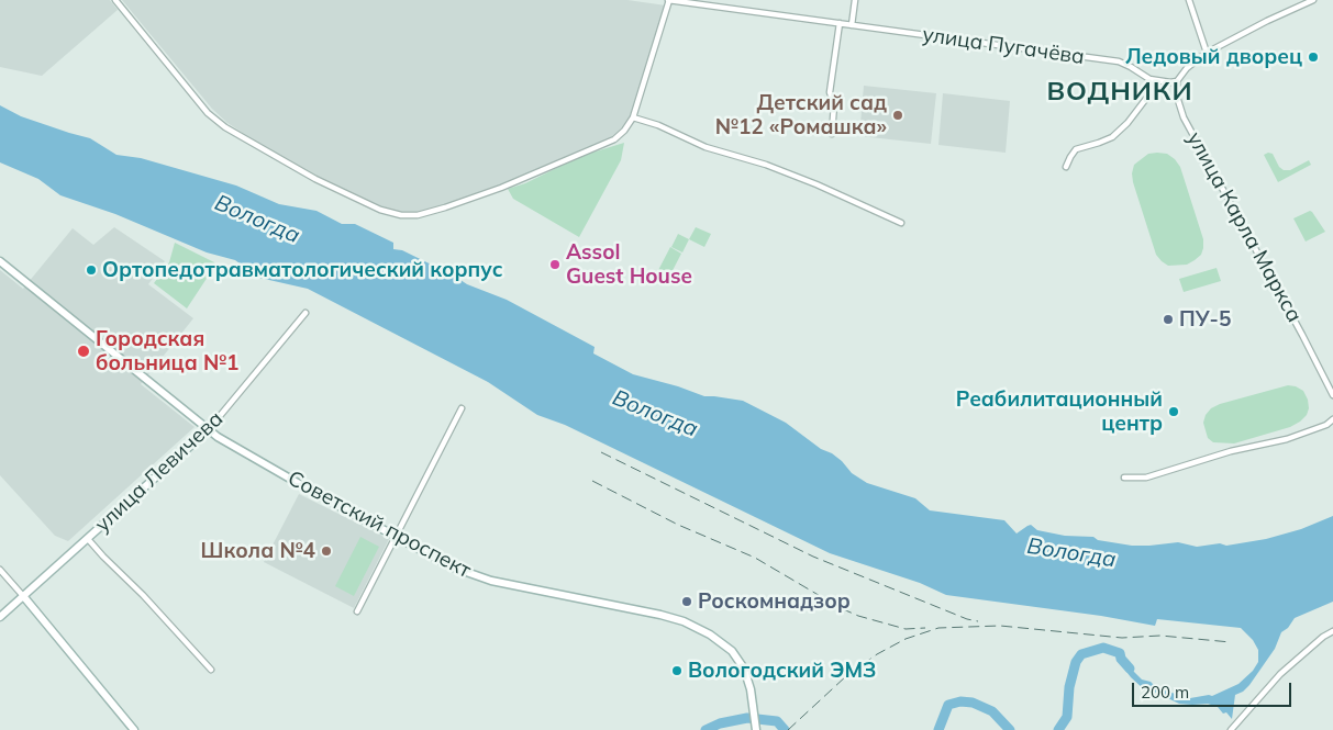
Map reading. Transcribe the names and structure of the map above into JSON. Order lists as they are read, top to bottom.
{
  "streets": {
    "street": [
      "улица Пугачёва",
      "улица Карла Маркса",
      "улица Левичева",
      "Советский проспект"
    ]
  },
  "crossings": [
    ["улица Пугачёва", "улица Карла Маркса"],
    ["улица Левичева", "Советский проспект"]
  ],
  "districts": ["ВОДНИКИ"],
  "water": ["Вологда"],
  "places": [
    "Ледовый дворец",
    "Детский сад №12 «Ромашка»",
    "Assol Guest House",
    "Ортопедотравматологический корпус",
    "ПУ-5",
    "Городская больница №1",
    "Реабилитационный центр",
    "Школа №4",
    "Роскомнадзор",
    "Вологодский ЭМЗ"
  ],
  "scale_bar": "200 m"
}
